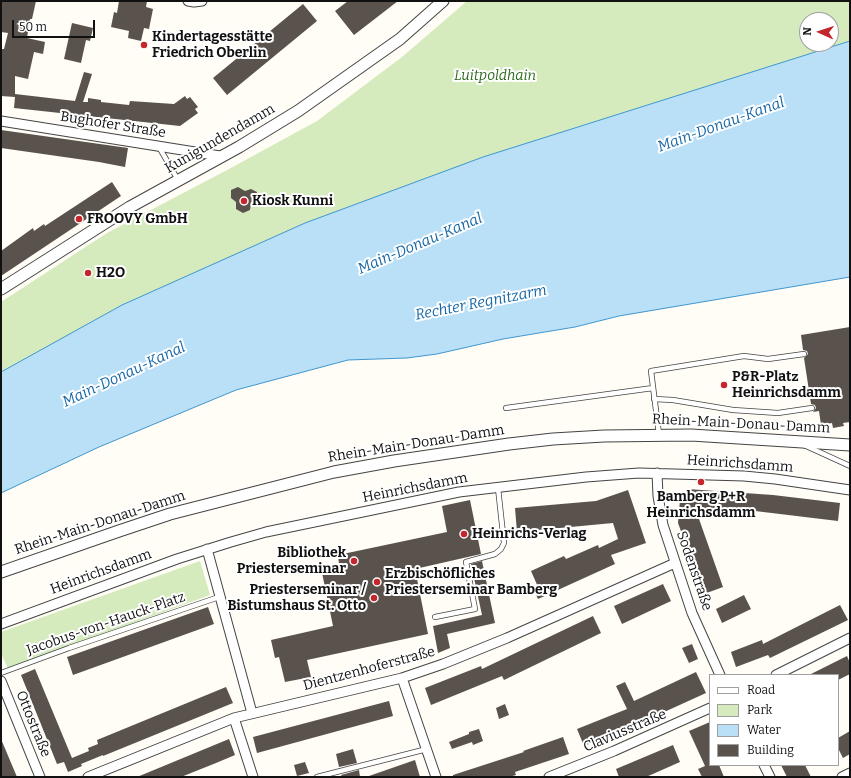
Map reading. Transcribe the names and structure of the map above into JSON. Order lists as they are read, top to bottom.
{
  "streets": {
    "street": [
      "Bughofer Straße",
      "Kunigundendamm",
      "Rhein-Main-Donau-Damm",
      "Heinrichsdamm",
      "Sodenstraße",
      "Dientzenhoferstraße",
      "Ottostraße",
      "Claviusstraße"
    ],
    "lane": ["Jacobus-von-Hauck-Platz"]
  },
  "crossings": [
    ["Bughofer Straße", "Kunigundendamm"],
    ["Heinrichsdamm", "Sodenstraße"],
    ["Sodenstraße", "Dientzenhoferstraße"]
  ],
  "water": ["Main-Donau-Kanal", "Rechter Regnitzarm"],
  "parks": ["Luitpoldhain"],
  "places": [
    "Kindertagesstätte Friedrich Oberlin",
    "Kiosk Kunni",
    "FROOVY GmbH",
    "H2O",
    "P&R-Platz Heinrichsdamm",
    "Bamberg P+R Heinrichsdamm",
    "Heinrichs-Verlag",
    "Bibliothek Priesterseminar",
    "Erzbischöfliches Priesterseminar Bamberg",
    "Priesterseminar / Bistumshaus St. Otto"
  ],
  "legend": [
    "Road",
    "Park",
    "Water",
    "Building"
  ],
  "scale_bar": "50 m",
  "north": "left"
}
